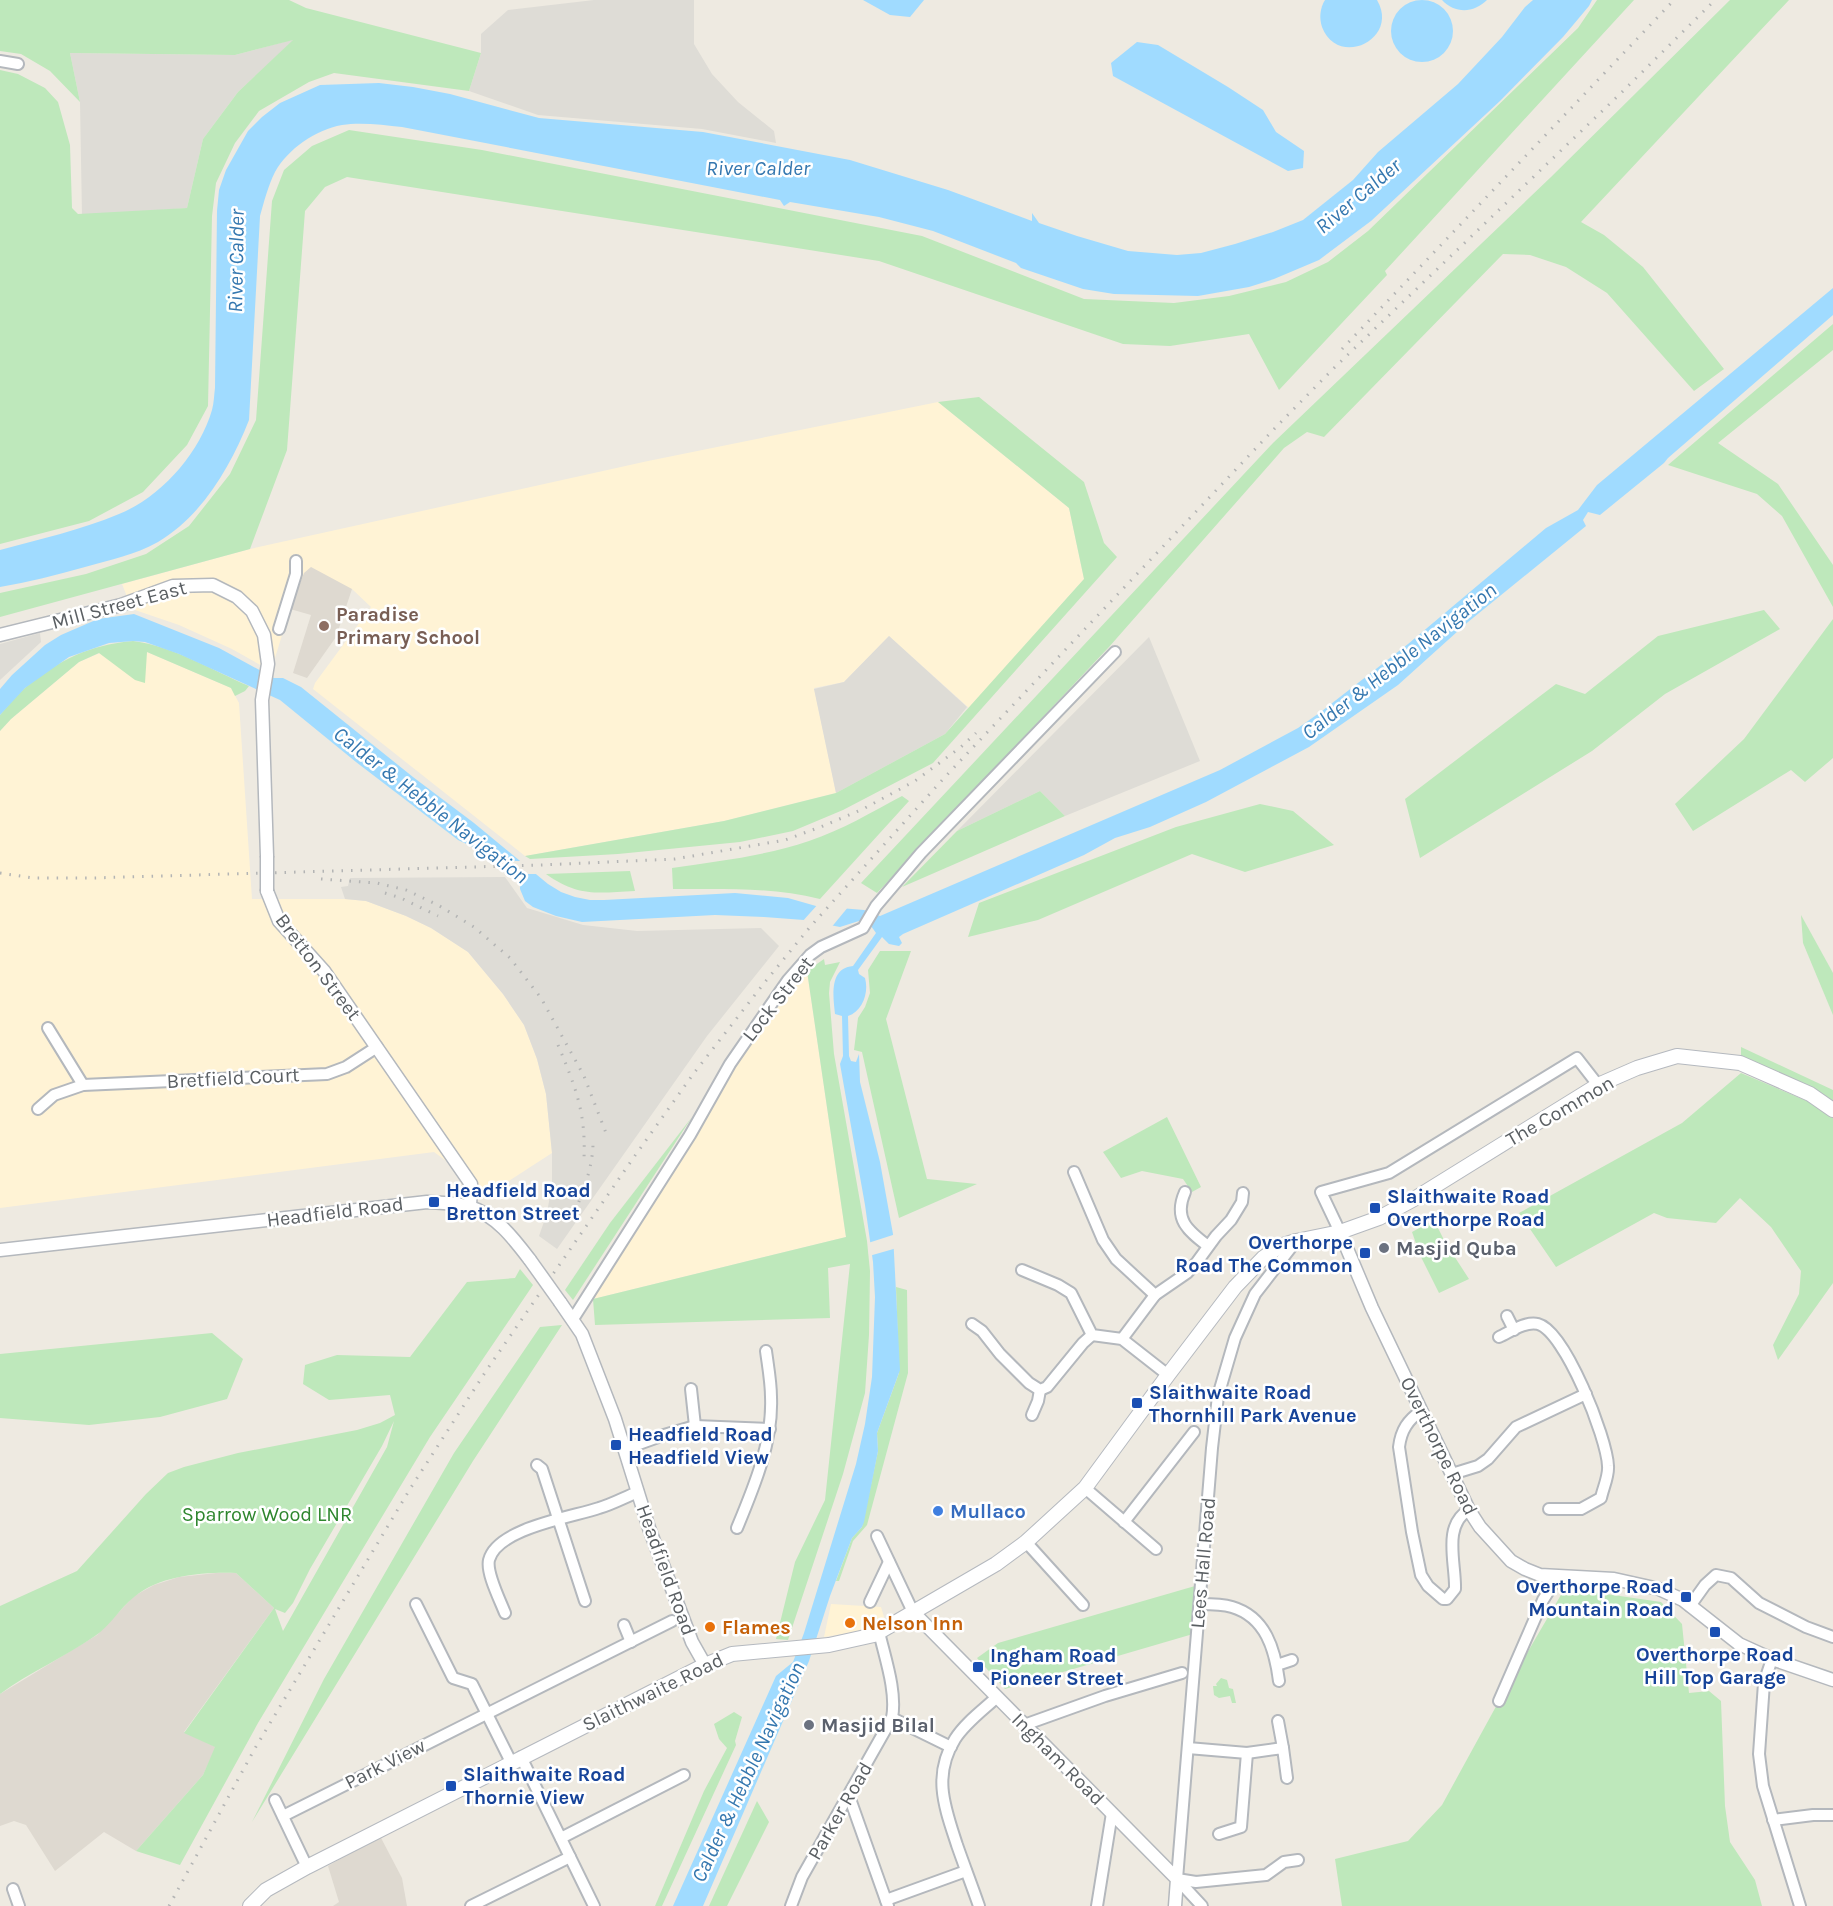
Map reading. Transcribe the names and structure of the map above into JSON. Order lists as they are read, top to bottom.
{
  "streets": {
    "main road": ["The Common", "Slaithwaite Road"],
    "street": [
      "Mill Street East",
      "Bretton Street",
      "Lock Street",
      "Bretfield Court",
      "Headfield Road",
      "Overthorpe Road",
      "Lees Hall Road",
      "Ingham Road",
      "Park View",
      "Parker Road"
    ]
  },
  "crossings": [
    ["Mill Street East", "Bretton Street"],
    ["Bretton Street", "Bretfield Court"],
    ["Bretton Street", "Headfield Road"],
    ["Lock Street", "Headfield Road"],
    ["The Common", "Overthorpe Road"],
    ["The Common", "Lees Hall Road"],
    ["The Common", "Slaithwaite Road"],
    ["Headfield Road", "Slaithwaite Road"],
    ["Lees Hall Road", "Slaithwaite Road"],
    ["Lees Hall Road", "Ingham Road"],
    ["Slaithwaite Road", "Ingham Road"]
  ],
  "water": ["River Calder", "Calder & Hebble Navigation"],
  "parks": ["Sparrow Wood LNR"],
  "places": {
    "other": [
      "Paradise Primary School",
      "Masjid Quba",
      "Mullaco",
      "Nelson Inn",
      "Flames",
      "Masjid Bilal"
    ],
    "transit": [
      "Headfield Road Bretton Street",
      "Slaithwaite Road Overthorpe Road",
      "Overthorpe Road The Common",
      "Slaithwaite Road Thornhill Park Avenue",
      "Headfield Road Headfield View",
      "Overthorpe Road Mountain Road",
      "Overthorpe Road Hill Top Garage",
      "Ingham Road Pioneer Street",
      "Slaithwaite Road Thornie View"
    ]
  }
}
